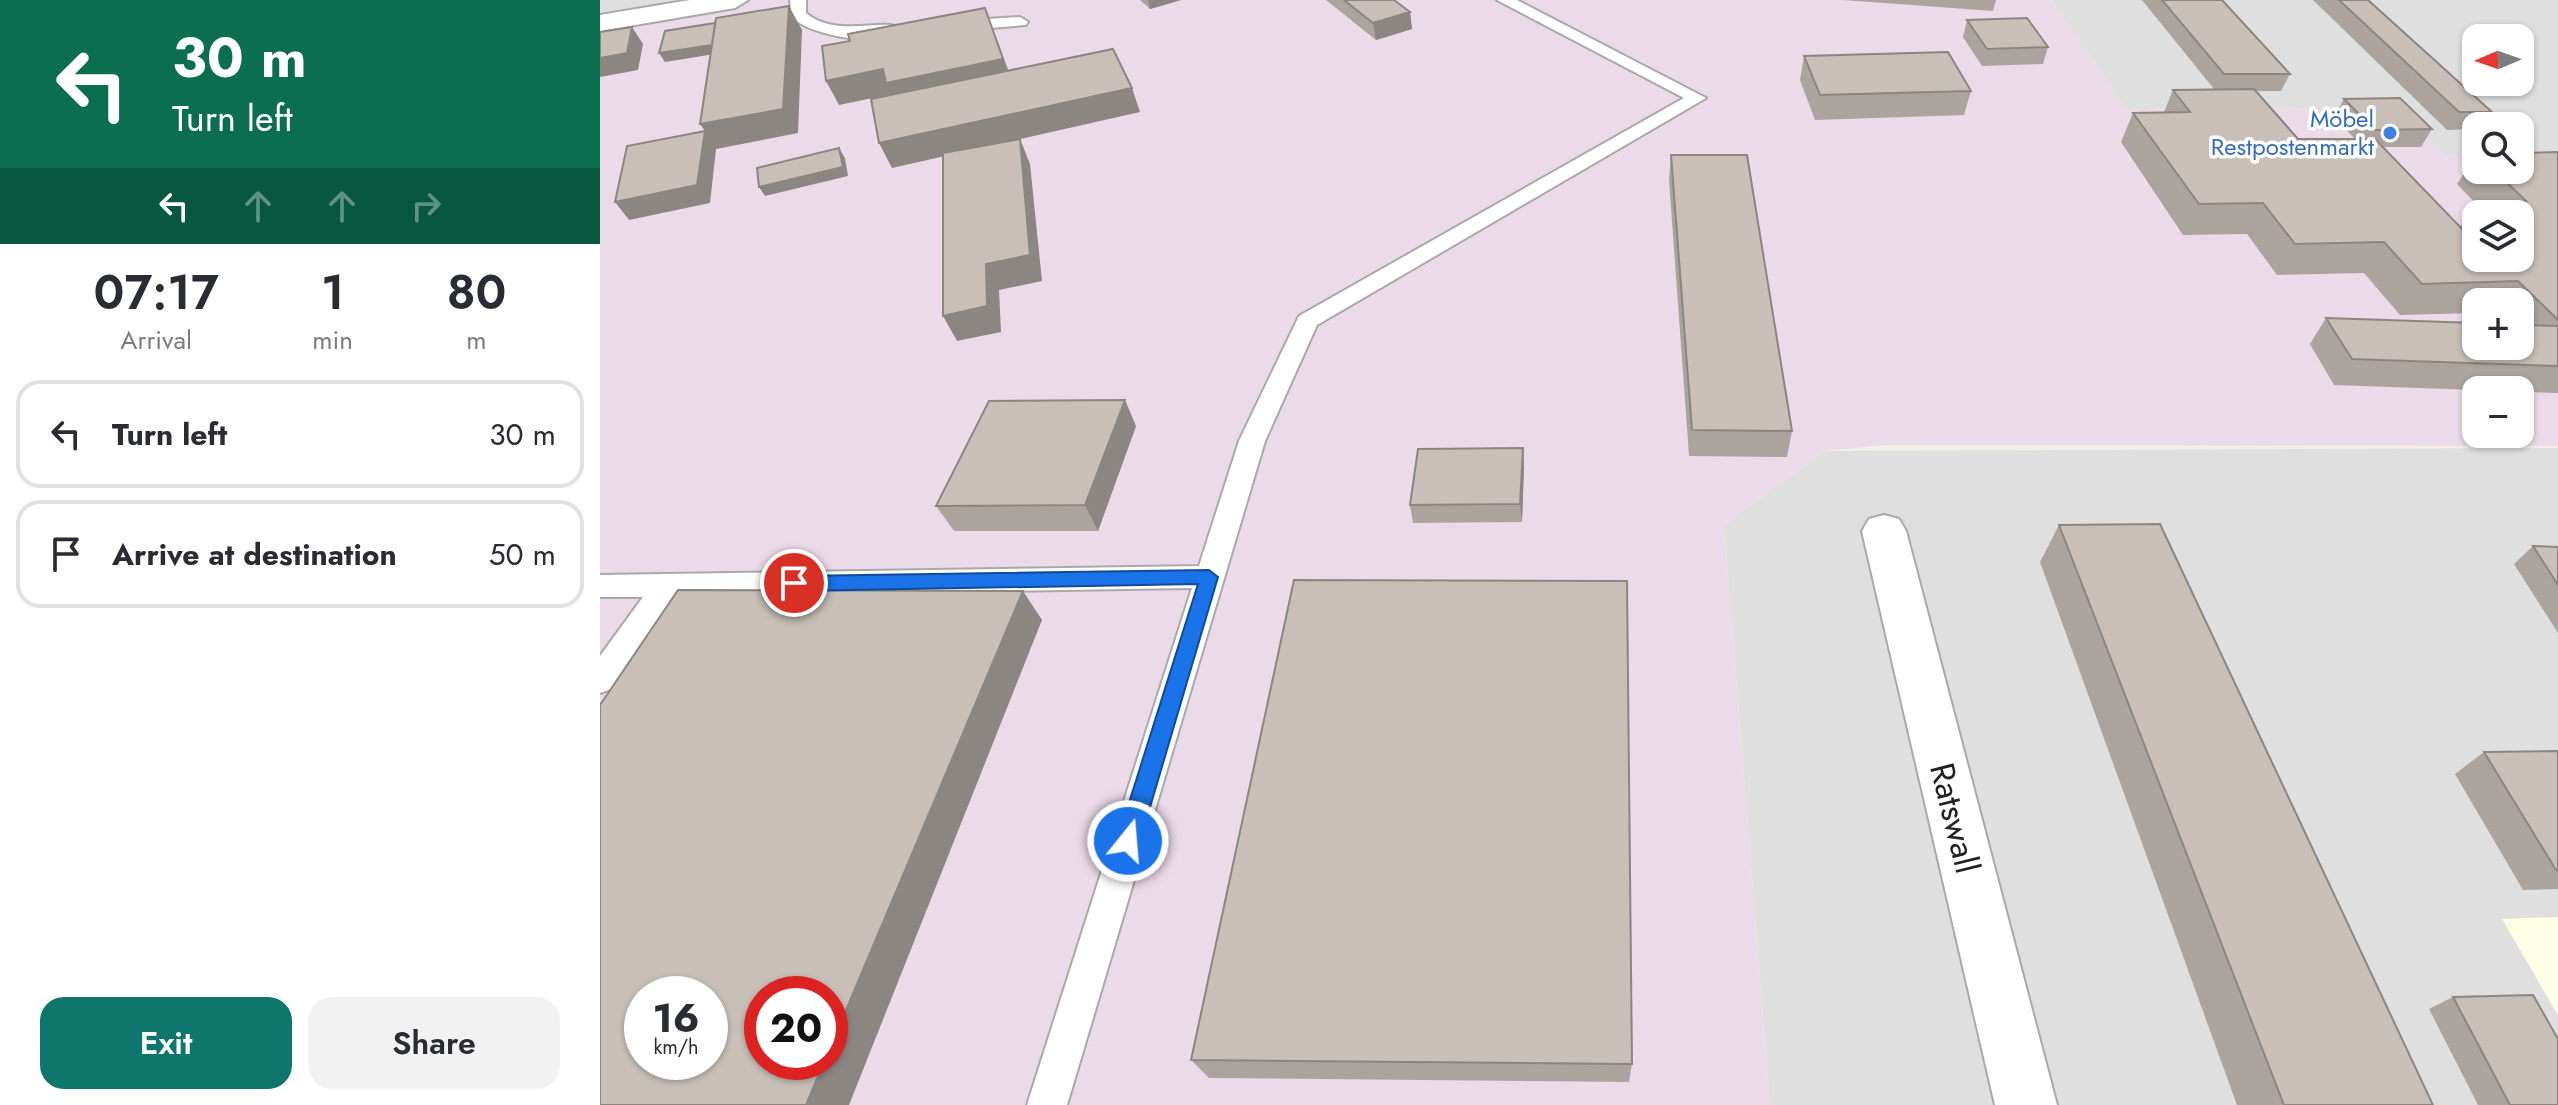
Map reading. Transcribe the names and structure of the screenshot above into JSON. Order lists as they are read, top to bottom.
{
  "streets": {
    "street": ["Ratswall"]
  },
  "places": ["Möbel Restpostenmarkt"],
  "north": "left",
  "page": {
    "turn": ["30 m", "Turn left"],
    "map_buttons": ["+", "−"],
    "eta": [
      "07:17",
      "Arrival",
      "1",
      "min",
      "80",
      "m"
    ],
    "list": [
      {
        "name": "Turn left",
        "value": "30 m"
      },
      {
        "name": "Arrive at destination",
        "value": "50 m"
      }
    ],
    "speed": "16 km/h",
    "limit": "20",
    "buttons": ["Exit", "Share"]
  }
}
